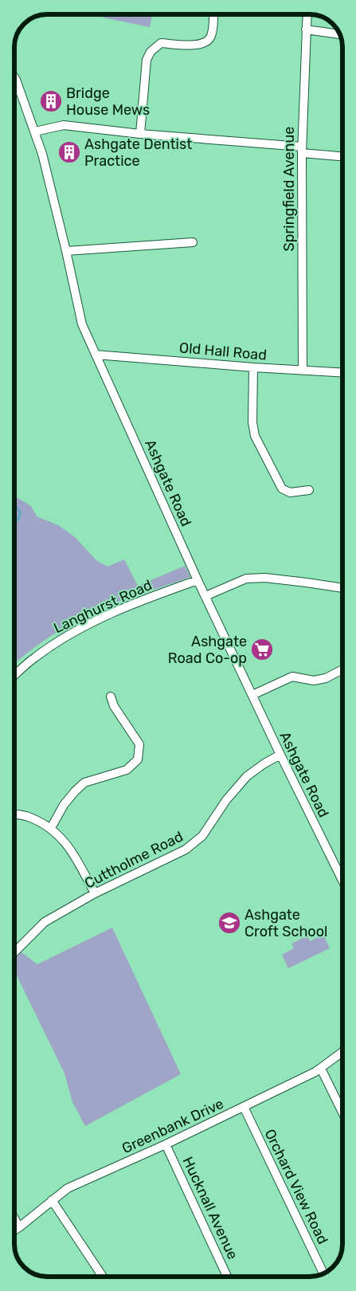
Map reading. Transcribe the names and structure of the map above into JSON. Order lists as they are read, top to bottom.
{
  "streets": {
    "street": [
      "Springfield Avenue",
      "Old Hall Road",
      "Ashgate Road",
      "Langhurst Road",
      "Cuttholme Road",
      "Greenbank Drive",
      "Orchard View Road",
      "Hucknall Avenue"
    ]
  },
  "crossings": [
    ["Springfield Avenue", "Old Hall Road"],
    ["Old Hall Road", "Ashgate Road"],
    ["Ashgate Road", "Langhurst Road"],
    ["Ashgate Road", "Cuttholme Road"],
    ["Greenbank Drive", "Orchard View Road"],
    ["Greenbank Drive", "Hucknall Avenue"]
  ],
  "places": {
    "building": ["Bridge House Mews", "Ashgate Dentist Practice"],
    "supermarket": ["Ashgate Road Co-op"],
    "school or university": ["Ashgate Croft School"]
  }
}
